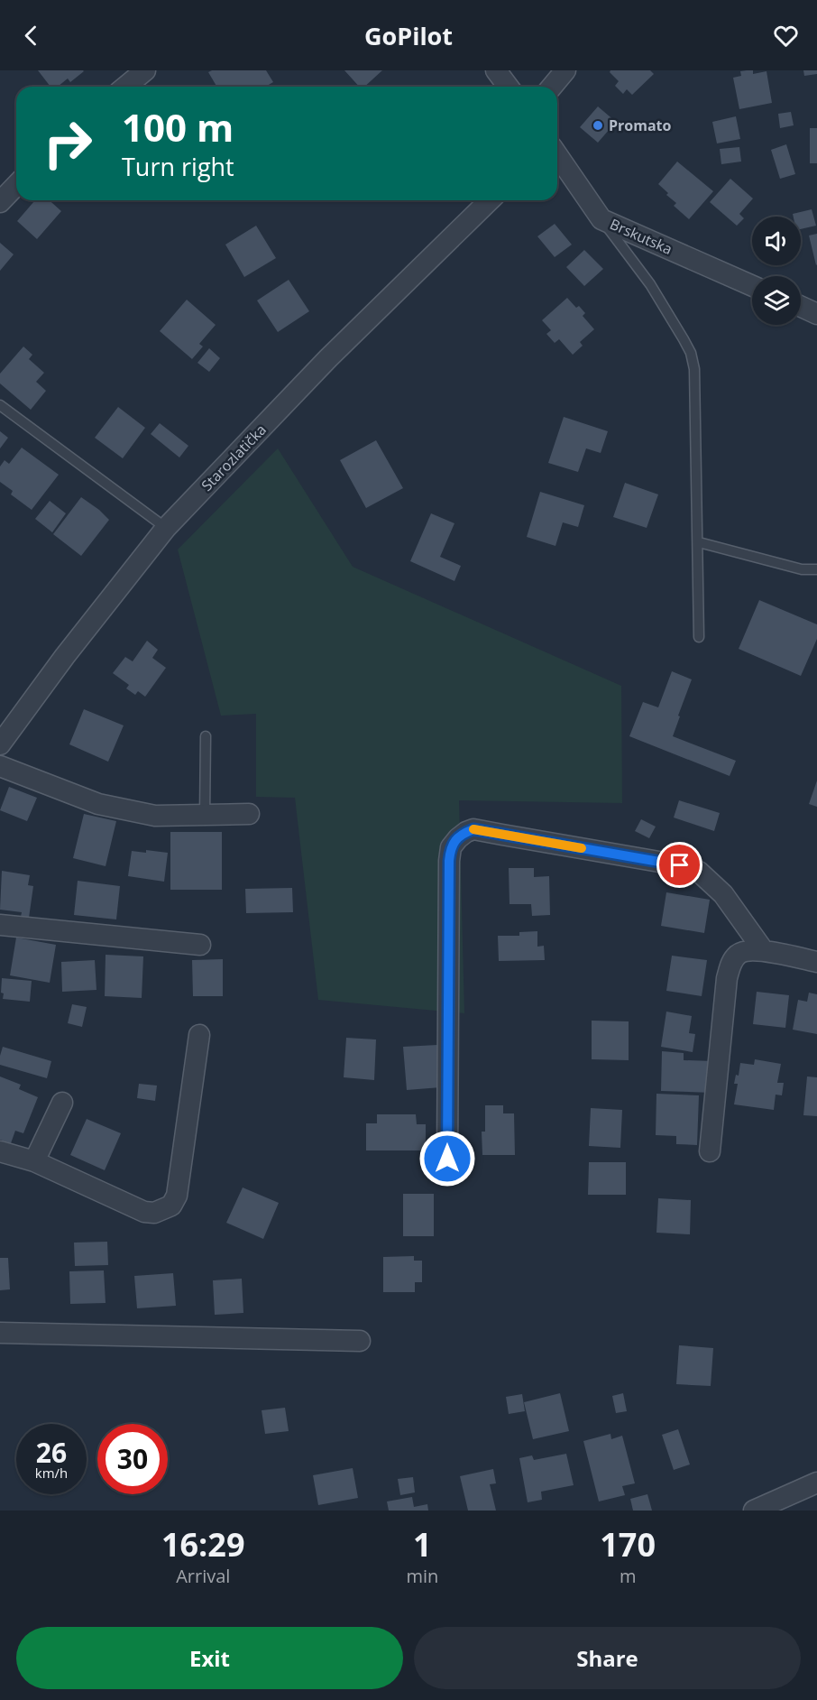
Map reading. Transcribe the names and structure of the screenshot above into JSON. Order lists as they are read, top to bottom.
{
  "streets": {
    "street": ["Brskutska", "Starozlatička"]
  },
  "places": ["Promato"],
  "page": {
    "header": "GoPilot",
    "turn": ["100 m", "Turn right"],
    "speed": "26 km/h",
    "limit": "30",
    "eta": [
      "16:29",
      "Arrival",
      "1",
      "min",
      "170",
      "m"
    ],
    "buttons": ["Exit", "Share"]
  }
}
